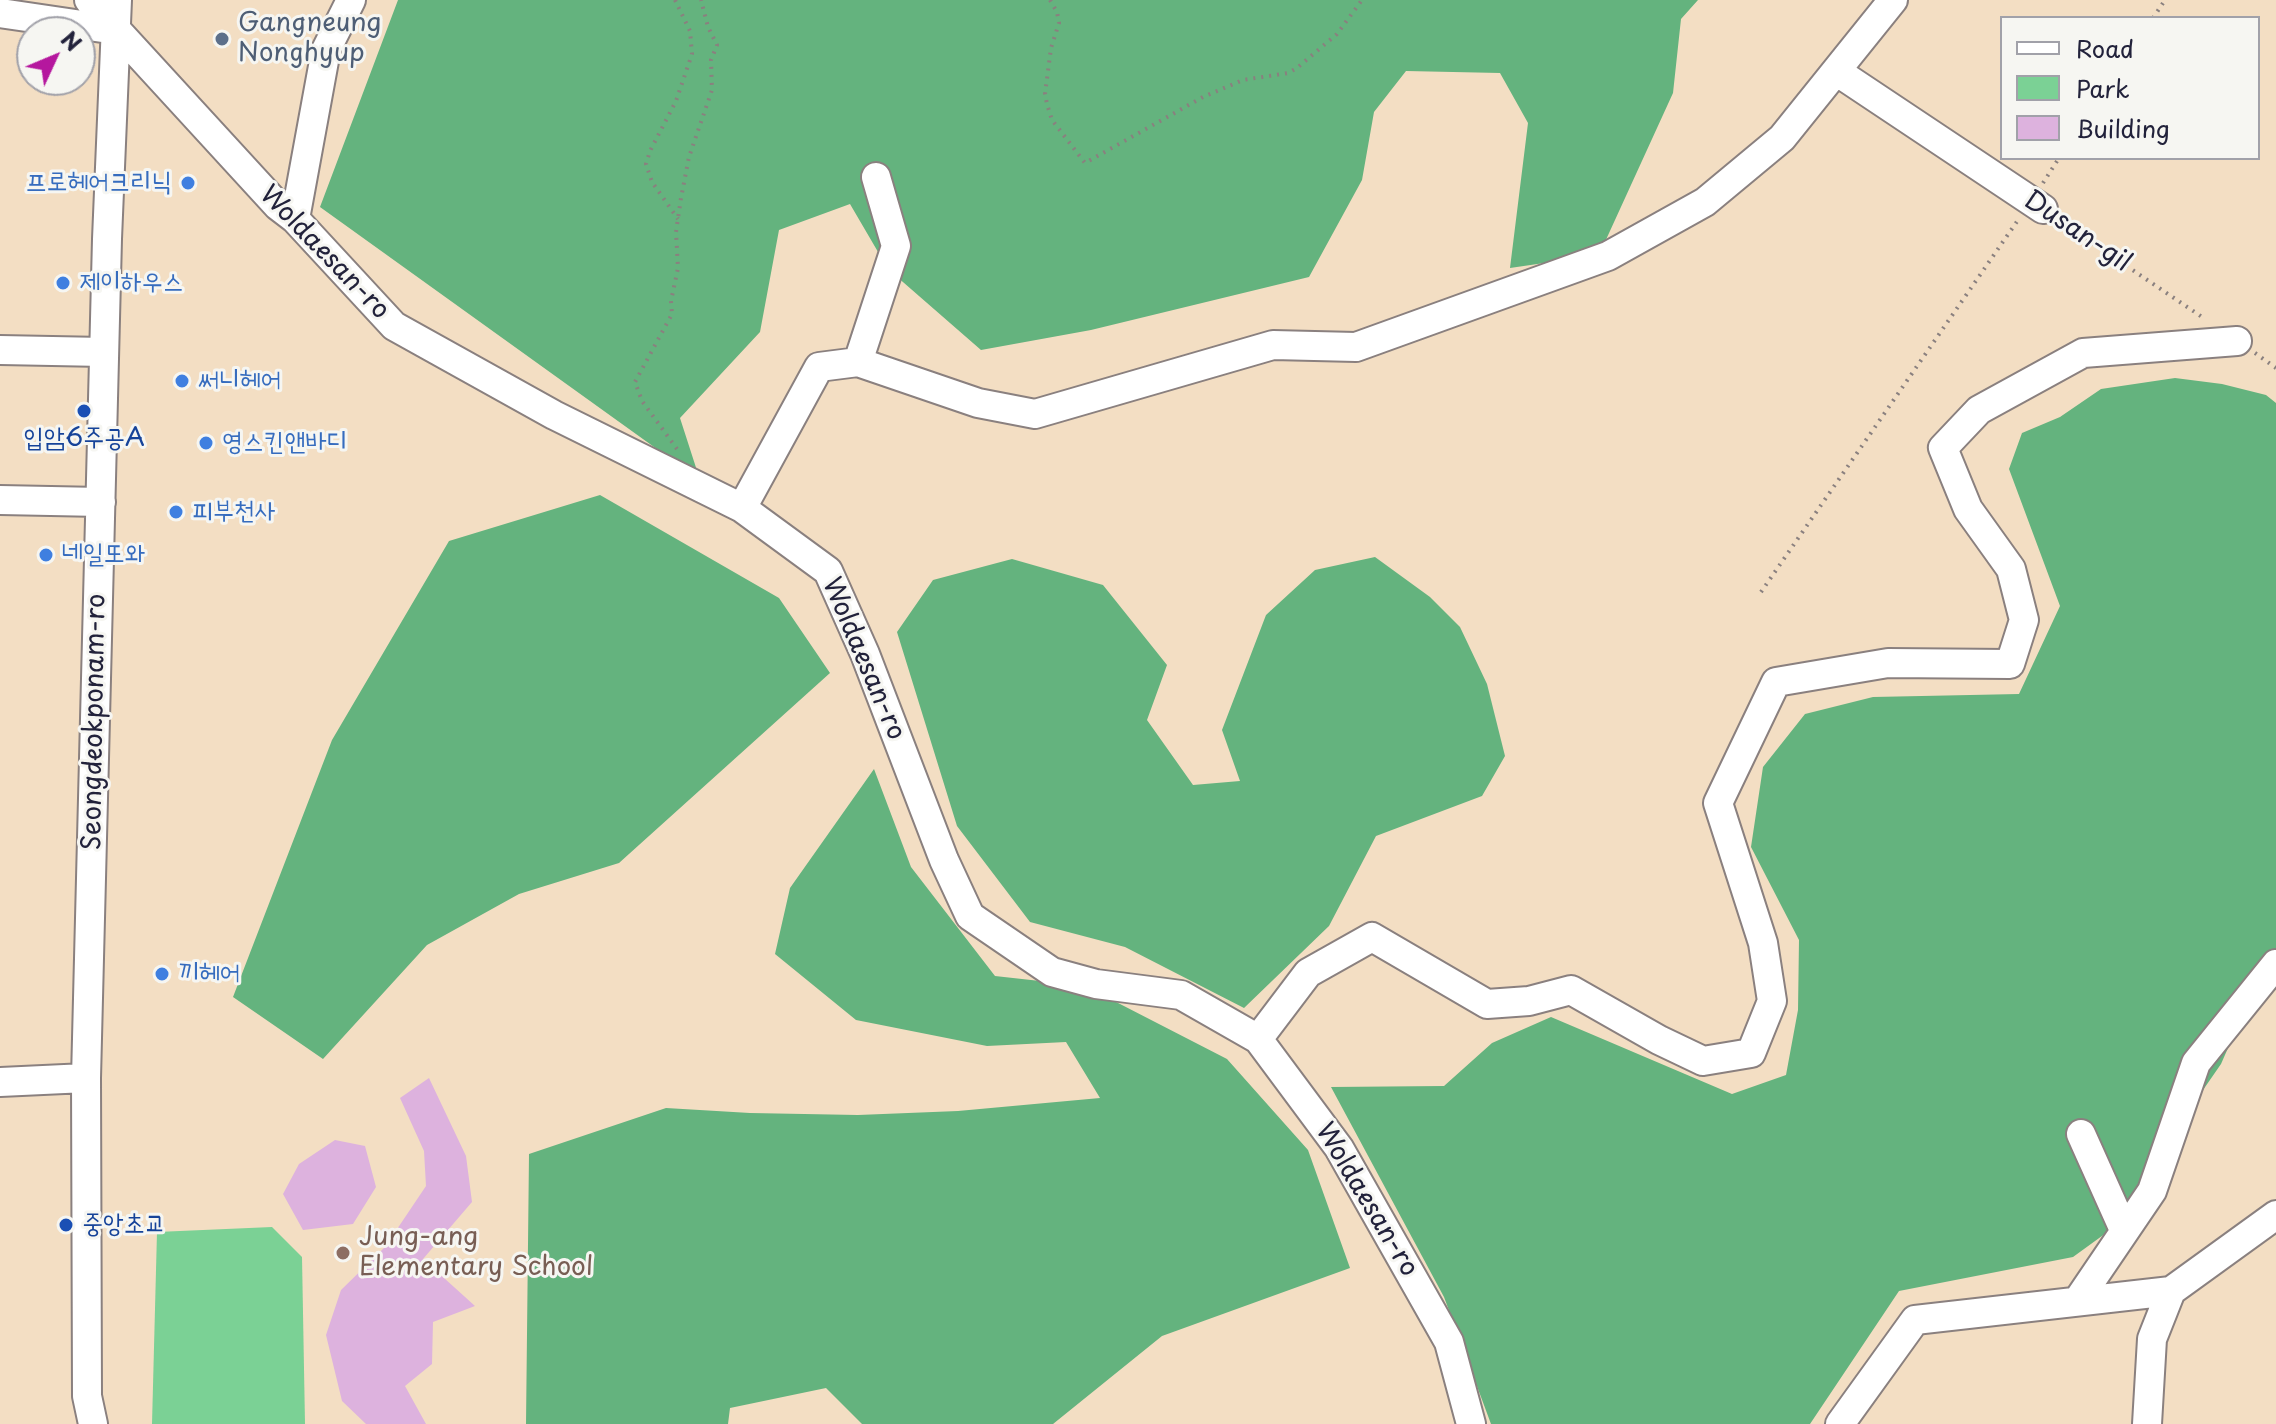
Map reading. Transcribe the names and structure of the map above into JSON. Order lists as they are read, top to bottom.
{
  "streets": {
    "street": ["Dusan-gil", "Woldaesan-ro", "Seongdeokponam-ro"]
  },
  "crossings": [
    ["Woldaesan-ro", "Seongdeokponam-ro"]
  ],
  "places": [
    "Gangneung Nonghyup",
    "프로헤어크리닉",
    "제이하우스",
    "써니헤어",
    "입암6주공A",
    "영스킨앤바디",
    "피부천사",
    "네일또와",
    "끼헤어",
    "중앙초교",
    "Jung-ang Elementary School"
  ],
  "legend": ["Road", "Park", "Building"],
  "north": "top right"
}
